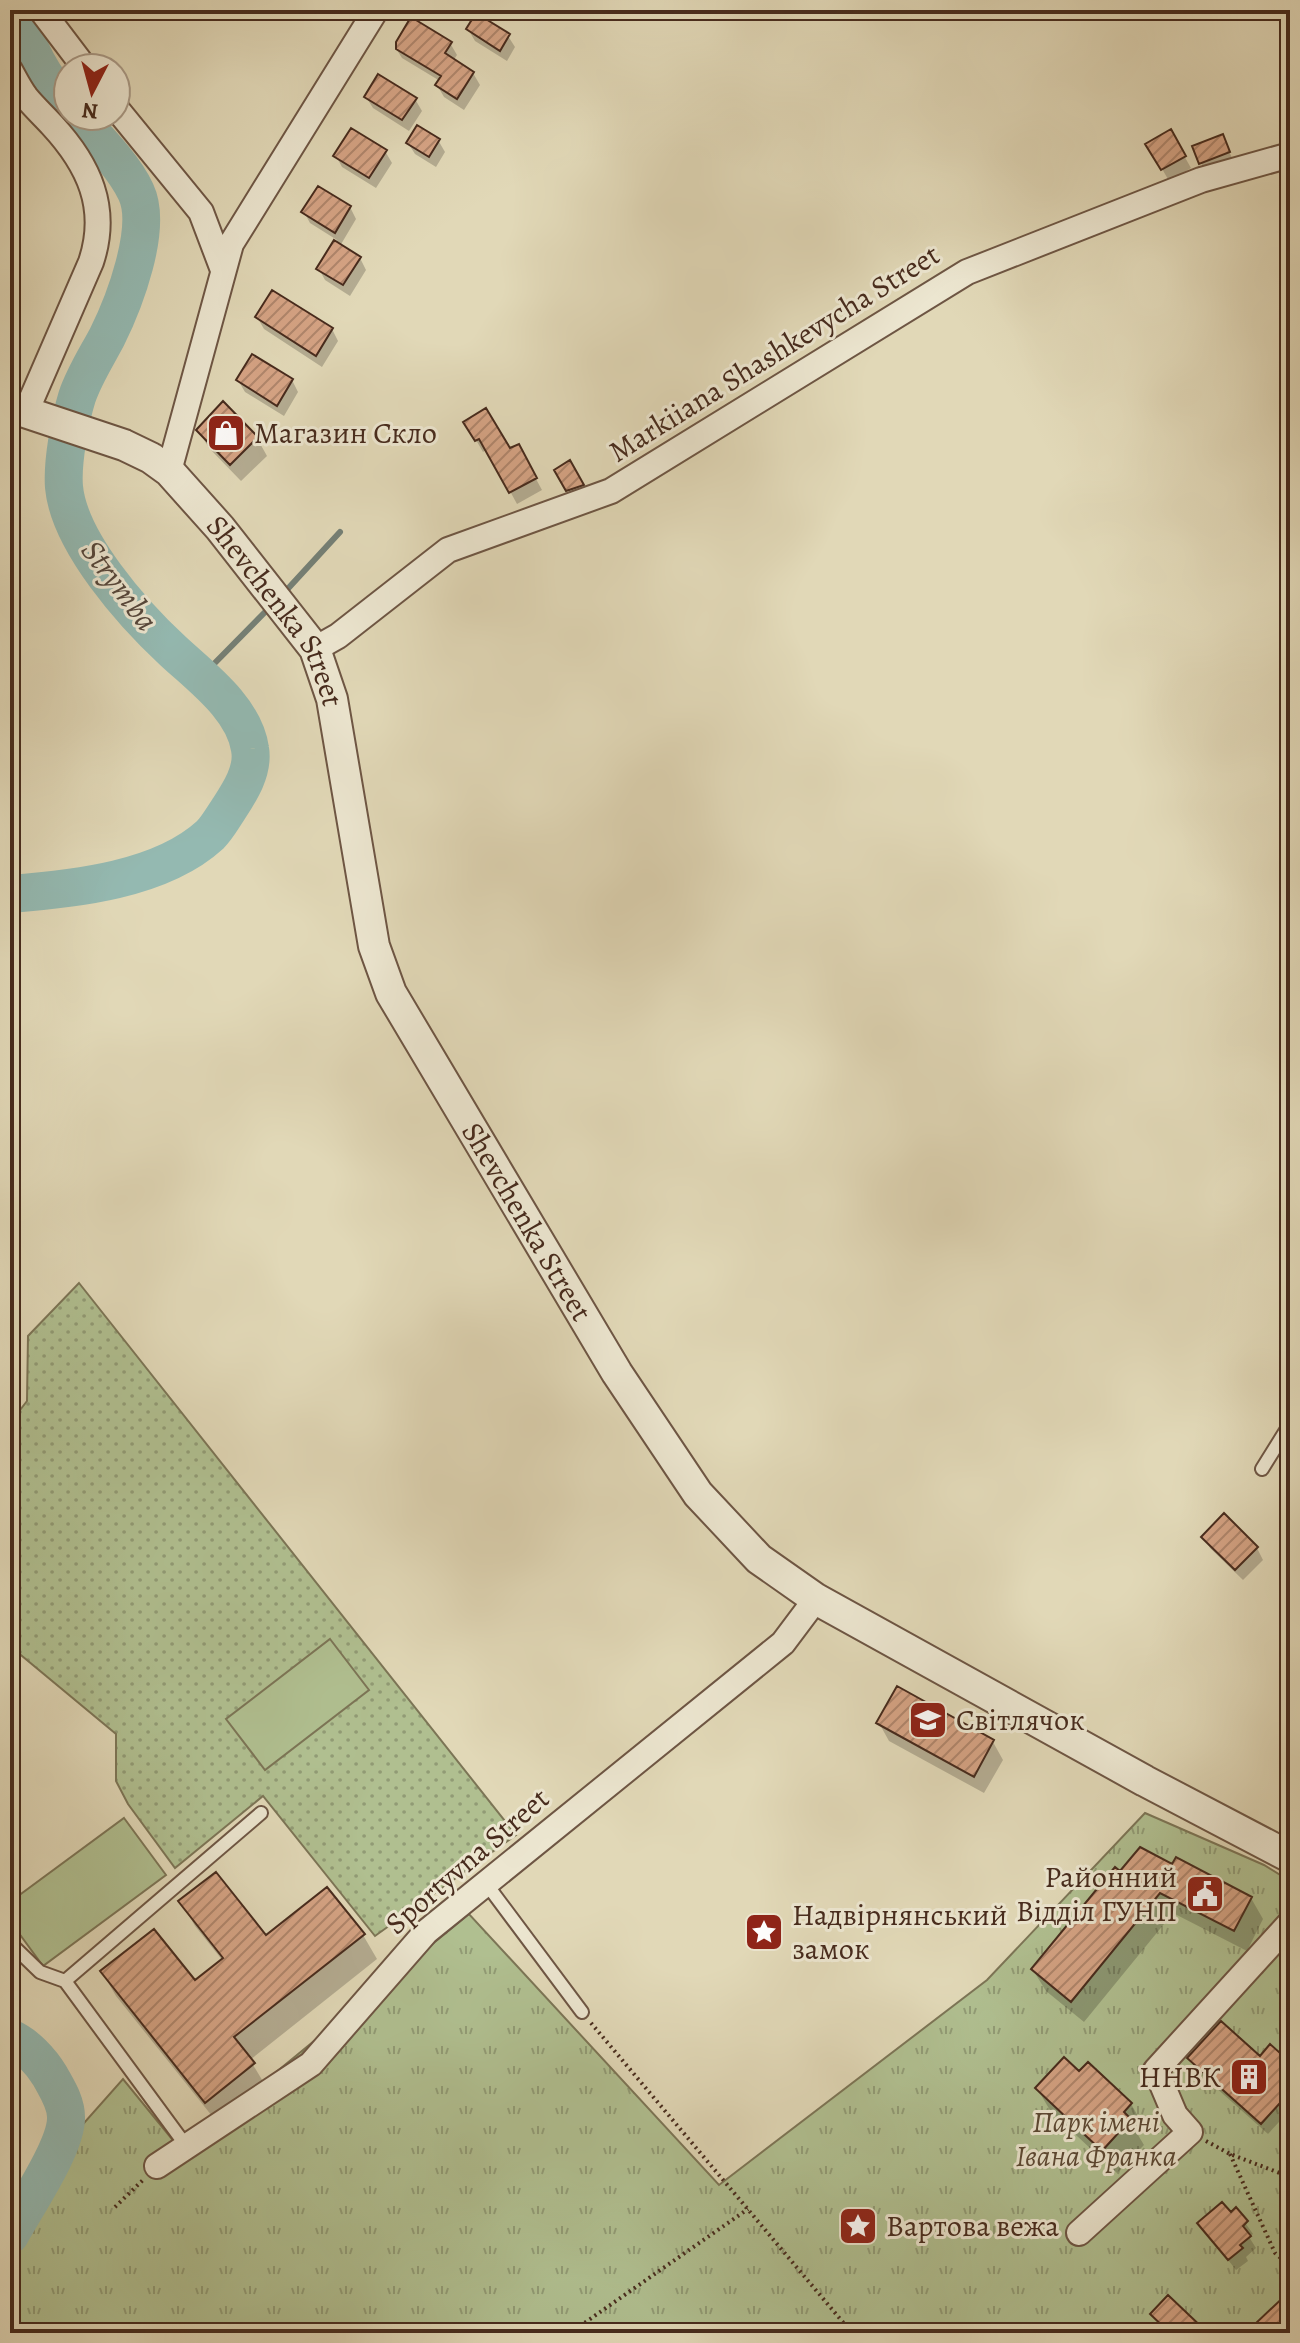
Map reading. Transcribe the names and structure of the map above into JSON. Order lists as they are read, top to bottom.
{
  "streets": {
    "street": ["Markiiana Shashkevycha Street", "Shevchenka Street", "Sportyvna Street"]
  },
  "crossings": [
    ["Markiiana Shashkevycha Street", "Shevchenka Street"],
    ["Shevchenka Street", "Sportyvna Street"]
  ],
  "water": ["Strymba"],
  "parks": ["Парк імені Івана Франка"],
  "places": {
    "shop": ["Магазин Скло"],
    "school or university": ["Світлячок"],
    "public building": ["Районний Відділ ГУНП"],
    "place": ["Надвірнянський замок", "Вартова вежа"],
    "building": ["ННВК"]
  },
  "north": "bottom"
}
